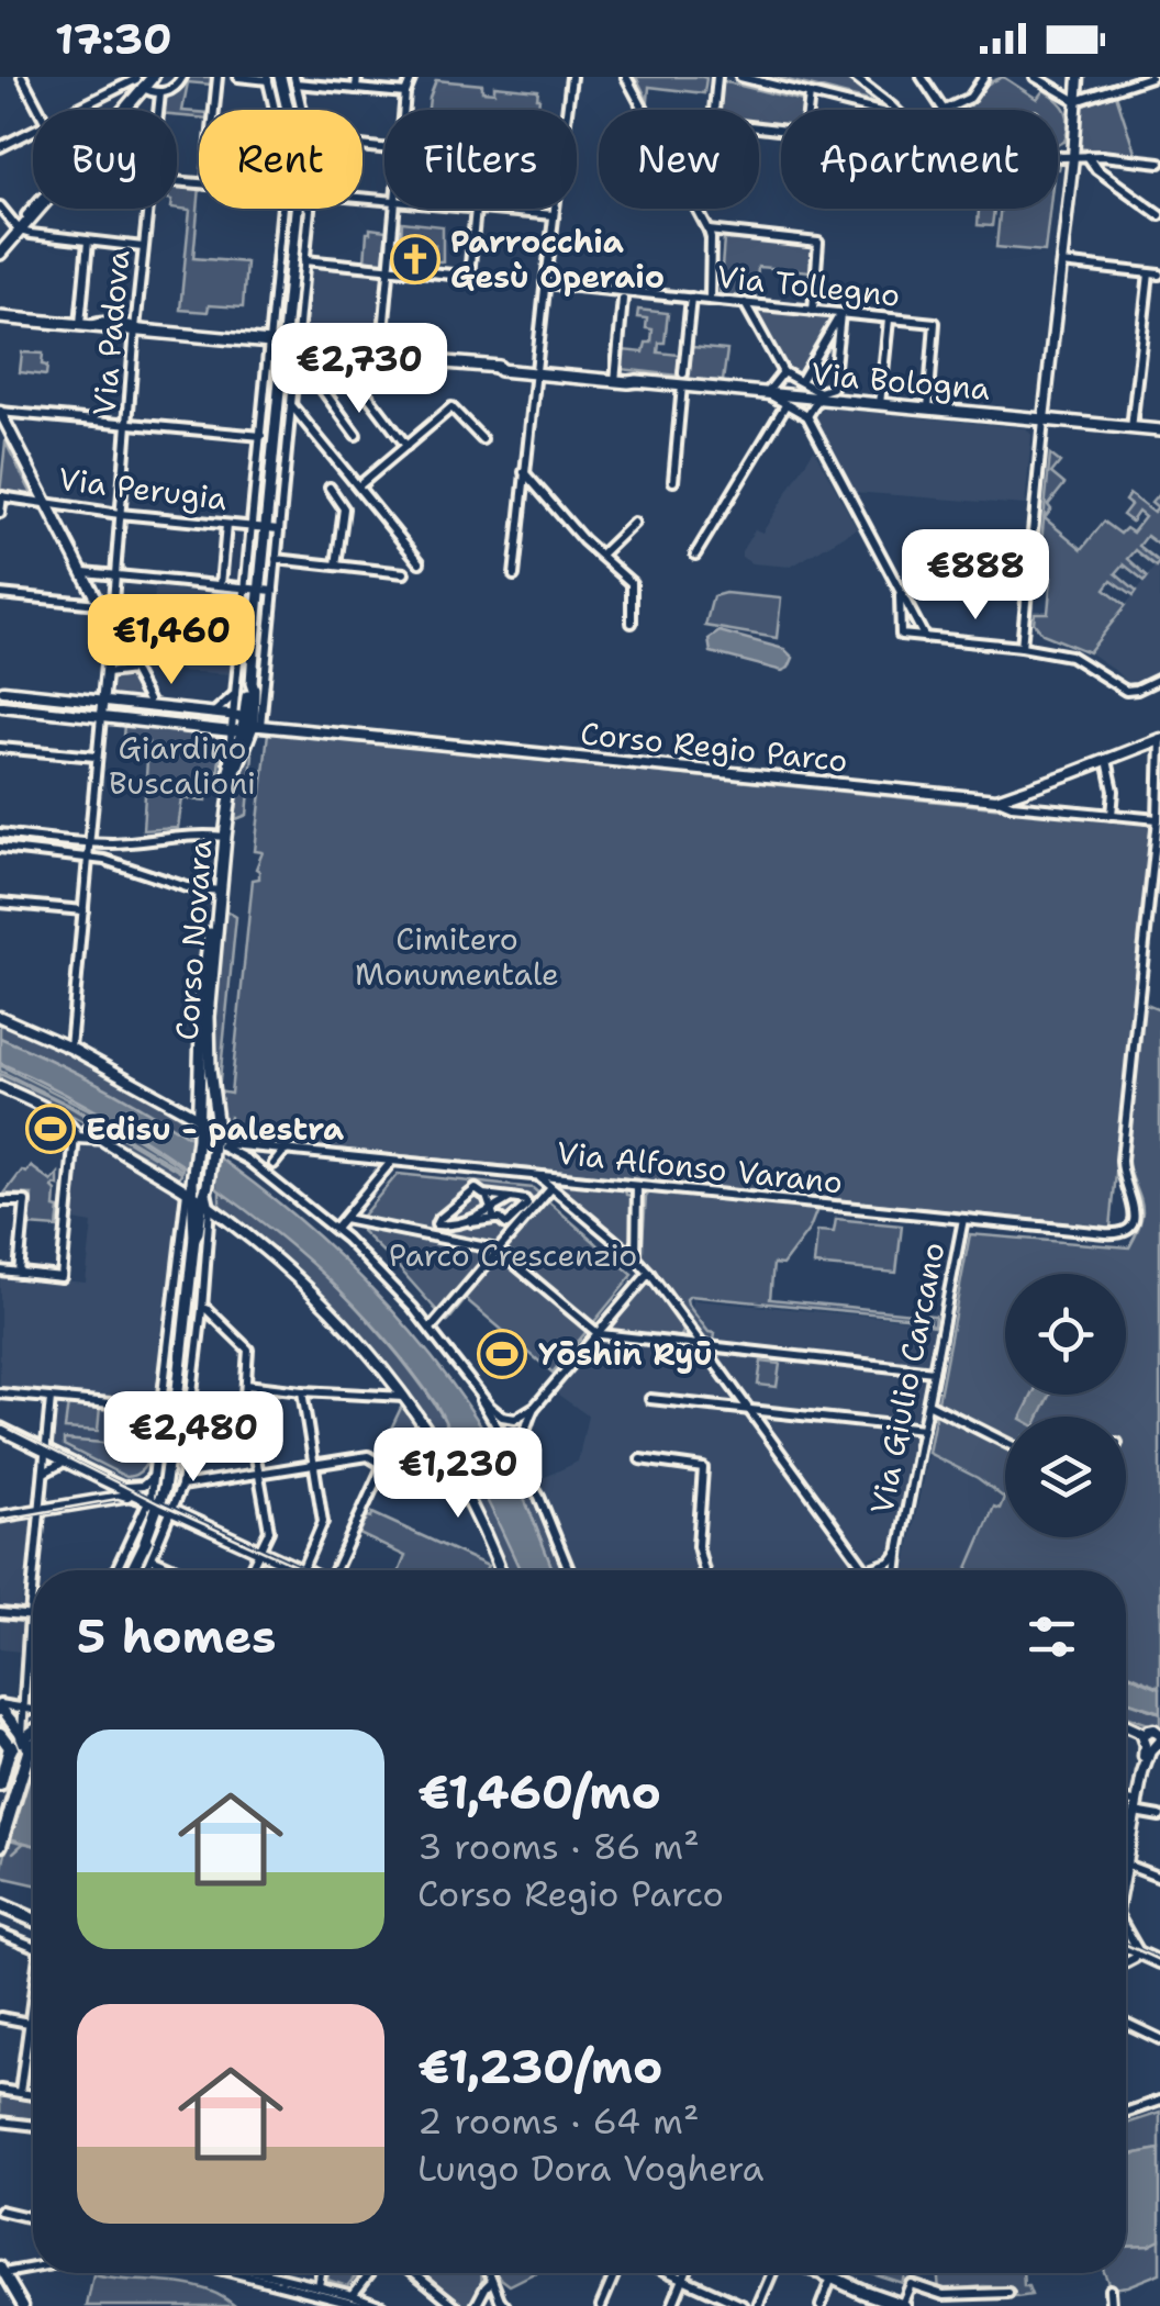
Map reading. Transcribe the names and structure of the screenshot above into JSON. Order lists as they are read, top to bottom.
{
  "streets": {
    "main road": ["Via Bologna", "Corso Novara"],
    "street": [
      "Via Tollegno",
      "Via Padova",
      "Via Perugia",
      "Corso Regio Parco",
      "Via Alfonso Varano",
      "Via Giulio Carcano"
    ]
  },
  "crossings": [
    ["Via Tollegno", "Via Bologna"],
    ["Via Padova", "Via Bologna"],
    ["Via Padova", "Via Perugia"],
    ["Via Bologna", "Corso Novara"],
    ["Via Perugia", "Corso Novara"],
    ["Corso Regio Parco", "Corso Novara"],
    ["Corso Novara", "Via Alfonso Varano"],
    ["Via Alfonso Varano", "Via Giulio Carcano"]
  ],
  "parks": ["Giardino Buscalioni", "Cimitero Monumentale", "Parco Crescenzio"],
  "places": {
    "church": ["Parrocchia Gesù Operaio"],
    "sports": ["Edisu - palestra", "Yōshin Ryū"]
  },
  "page": {
    "status": "17:30",
    "chip": [
      "Buy",
      "Rent",
      "Filters",
      "New",
      "Apartment"
    ],
    "price": [
      "€2,730",
      "€888",
      "€1,460",
      "€2,480",
      "€1,230"
    ],
    "heading": "5 homes",
    "list": [
      {
        "name": "€1,460/mo",
        "note": "3 rooms · 86 m² · Corso Regio Parco"
      },
      {
        "name": "€1,230/mo",
        "note": "2 rooms · 64 m² · Lungo Dora Voghera"
      }
    ]
  }
}
